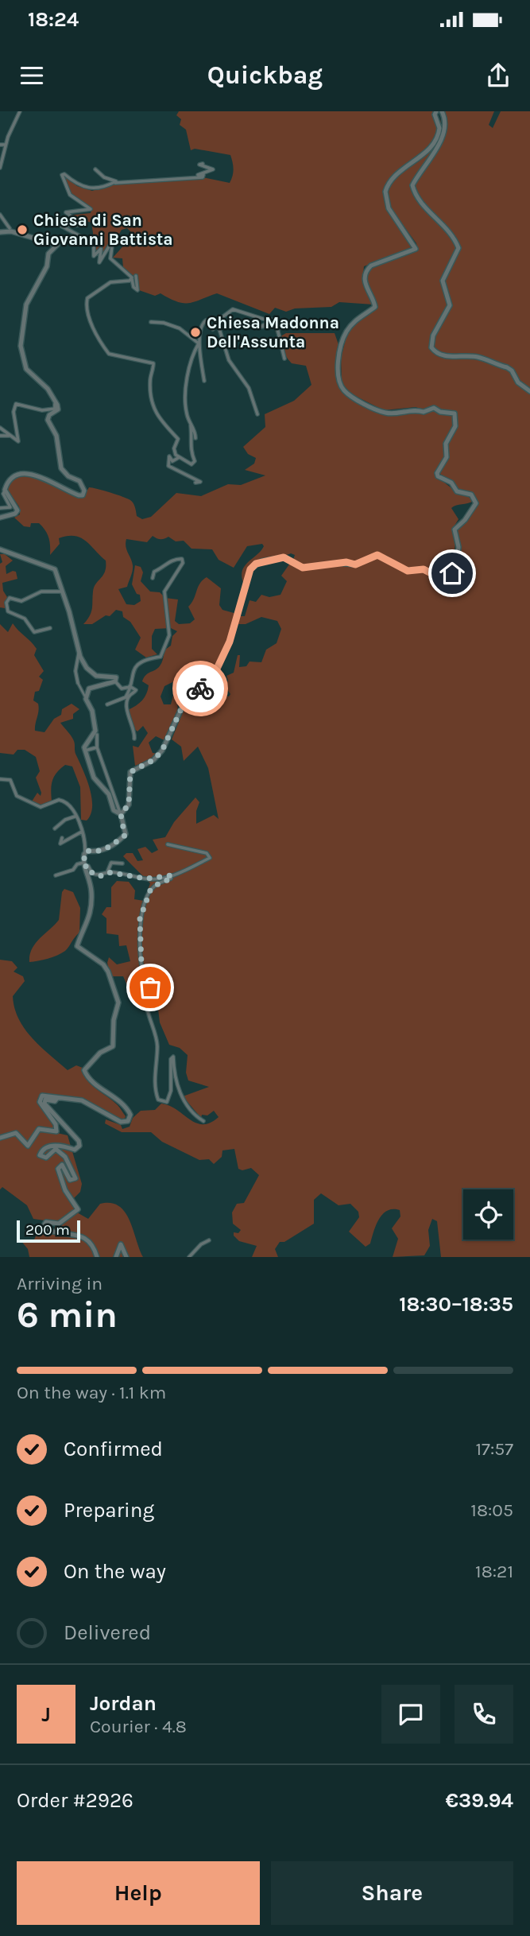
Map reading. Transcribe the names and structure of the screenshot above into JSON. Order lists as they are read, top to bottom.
{
  "places": ["Chiesa di San Giovanni Battista", "Chiesa Madonna Dell'Assunta"],
  "scale_bar": "200 m",
  "page": {
    "status": "18:24",
    "header": "Quickbag",
    "scale": "200 m",
    "heading": ["6 min", "Arriving in", "18:30–18:35"],
    "panel": [
      "Jordan",
      "Courier · 4.8",
      "Order #2926",
      "€39.94"
    ],
    "bar": "On the way · 1.1 km",
    "list": [
      ["Confirmed", "17:57"],
      ["Preparing", "18:05"],
      ["On the way", "18:21"],
      "Delivered"
    ],
    "round": "J",
    "buttons": ["Help", "Share"]
  }
}
